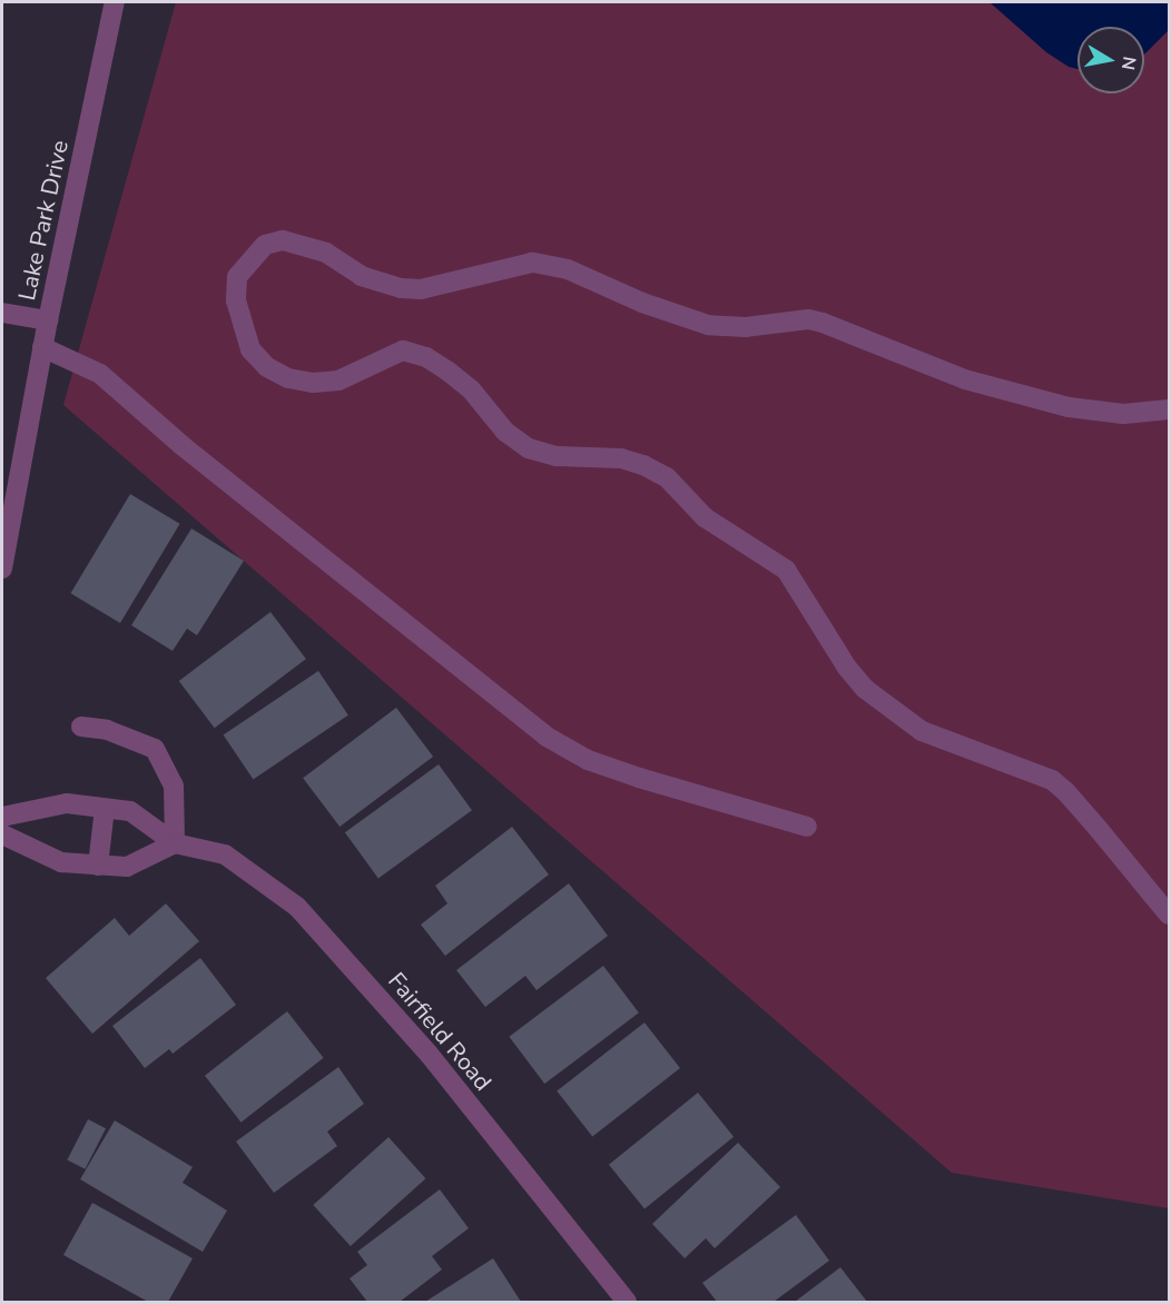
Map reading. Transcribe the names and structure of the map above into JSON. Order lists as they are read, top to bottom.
{
  "streets": {
    "street": ["Lake Park Drive", "Fairfield Road"]
  },
  "north": "right"
}
